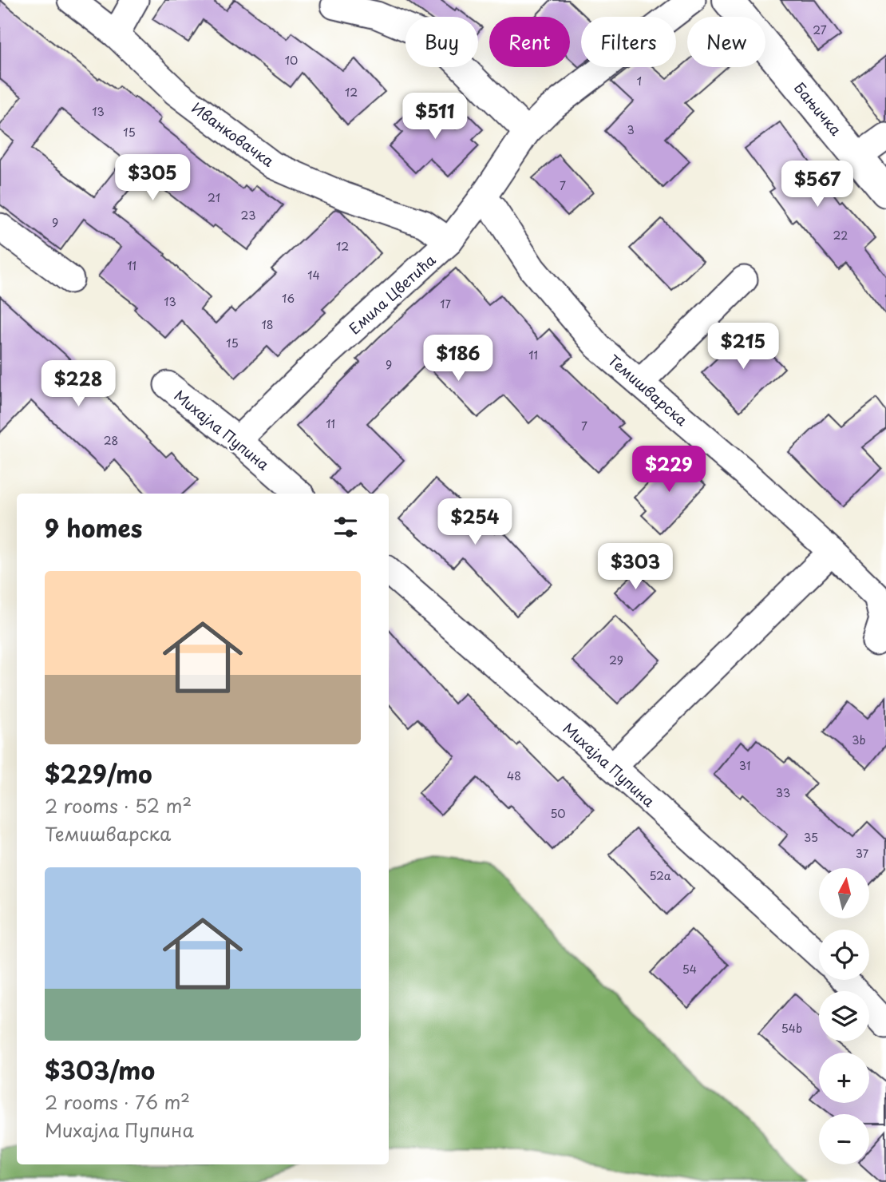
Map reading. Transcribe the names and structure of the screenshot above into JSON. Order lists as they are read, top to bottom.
{
  "streets": {
    "street": [
      "Бањичка",
      "Иванковачка",
      "Емила Цветића",
      "Темишварска",
      "Михајла Пупина"
    ]
  },
  "crossings": [
    ["Иванковачка", "Емила Цветића"],
    ["Емила Цветића", "Темишварска"],
    ["Емила Цветића", "Михајла Пупина"]
  ],
  "house_numbers": [
    "27",
    "10",
    "1",
    "12",
    "13",
    "3",
    "15",
    "7",
    "21",
    "23",
    "9",
    "22",
    "12",
    "11",
    "14",
    "16",
    "13",
    "17",
    "18",
    "15",
    "11",
    "9",
    "11",
    "7",
    "28",
    "29",
    "3b",
    "31",
    "48",
    "33",
    "50",
    "35",
    "37",
    "52a",
    "54",
    "54b"
  ],
  "north": "top",
  "page": {
    "chip": [
      "Buy",
      "Rent",
      "Filters",
      "New"
    ],
    "price": [
      "$511",
      "$305",
      "$567",
      "$215",
      "$186",
      "$228",
      "$229",
      "$254",
      "$303"
    ],
    "heading": "9 homes",
    "list": [
      {
        "name": "$229/mo",
        "note": "2 rooms · 52 m² · Темишварска"
      },
      {
        "name": "$303/mo",
        "note": "2 rooms · 76 m² · Михајла Пупина"
      }
    ],
    "map_buttons": ["+", "−"]
  }
}
